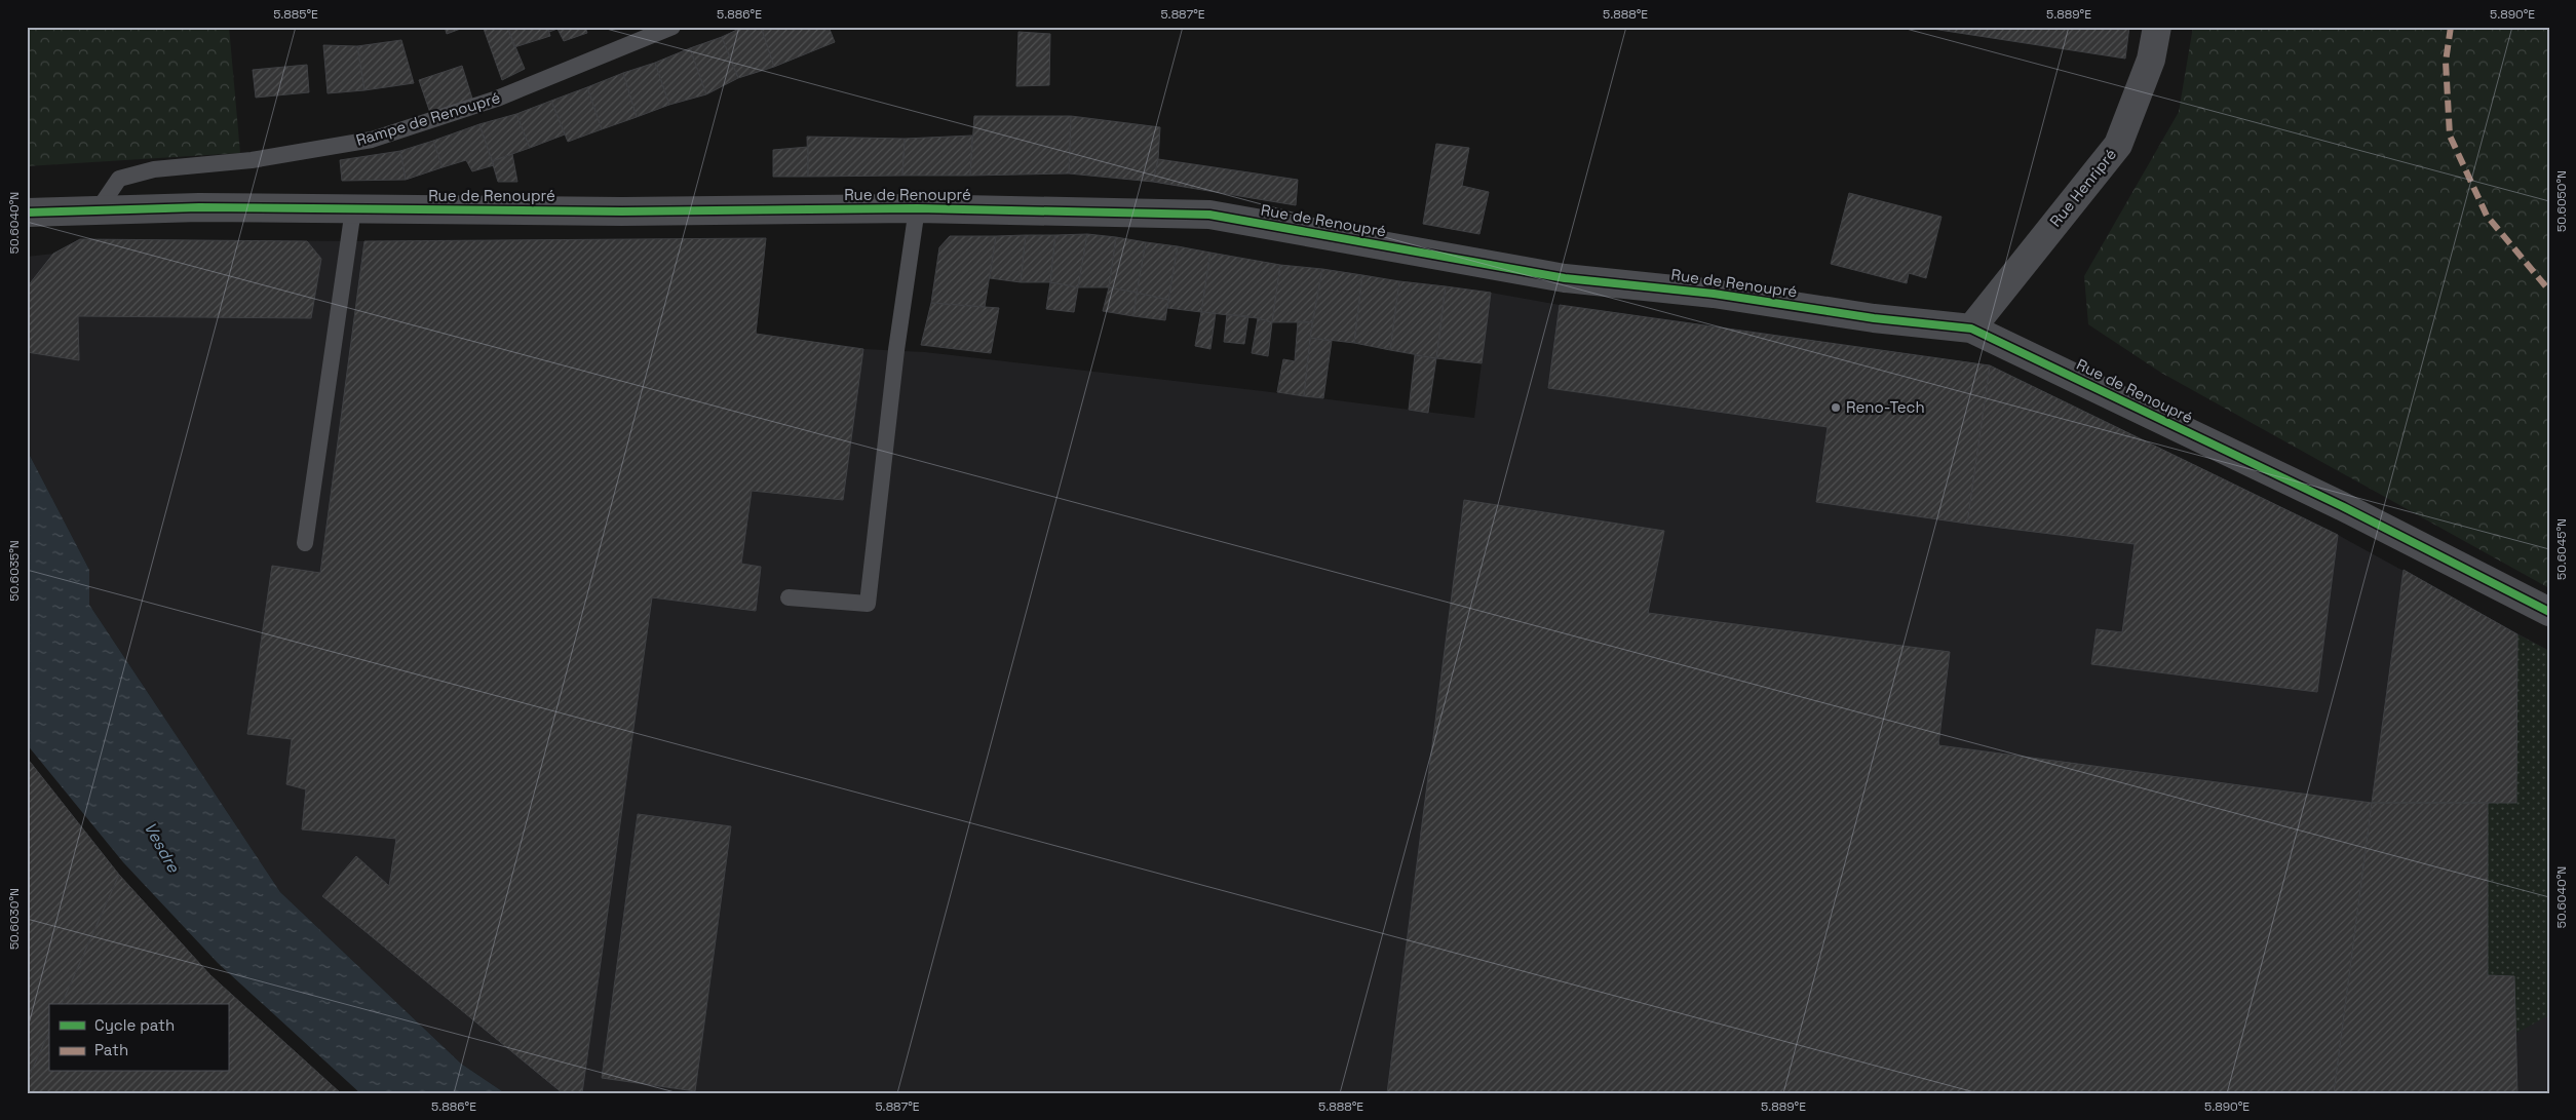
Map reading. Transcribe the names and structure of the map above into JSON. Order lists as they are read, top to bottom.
{
  "streets": {
    "street": ["Rue Henripré", "Rue de Renoupré"],
    "lane": ["Rampe de Renoupré"]
  },
  "crossings": [
    ["Rampe de Renoupré", "Rue de Renoupré"],
    ["Rue Henripré", "Rue de Renoupré"]
  ],
  "water": ["Vesdre"],
  "places": ["Reno-Tech"],
  "legend": ["Cycle path", "Path"],
  "coordinates": [
    "5.885°E",
    "5.886°E",
    "5.887°E",
    "5.888°E",
    "5.889°E",
    "5.890°E",
    "50.6050°N",
    "50.6040°N",
    "50.6045°N",
    "50.6035°N",
    "50.6030°N"
  ]
}
